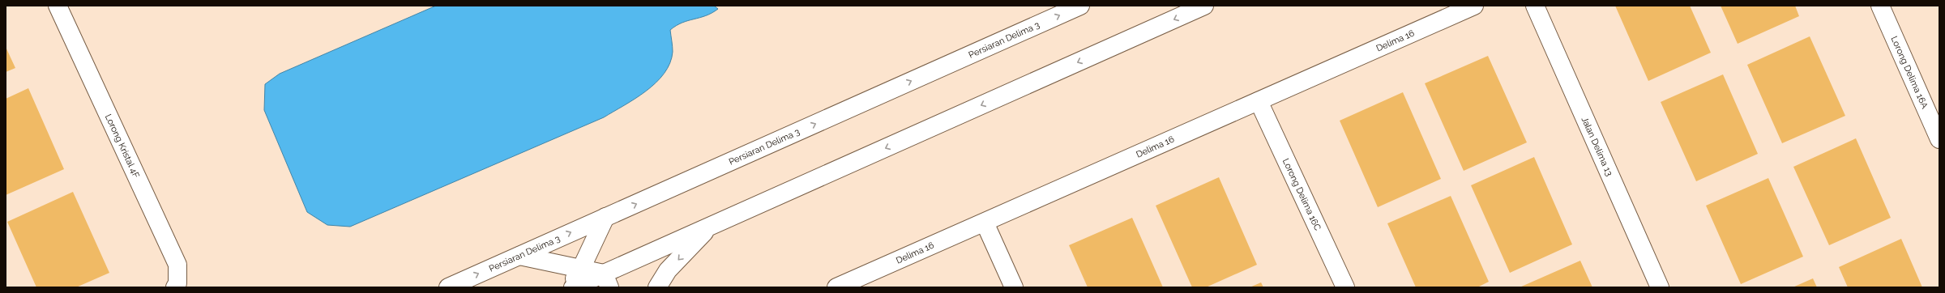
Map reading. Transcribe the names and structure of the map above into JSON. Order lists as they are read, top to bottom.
{
  "streets": {
    "street": [
      "Persiaran Delima 3",
      "Delima 16",
      "Lorong Delima 16A",
      "Lorong Kristal 4F",
      "Jalan Delima 13",
      "Lorong Delima 16C"
    ]
  },
  "crossings": [
    ["Delima 16", "Lorong Delima 16C"]
  ]
}
